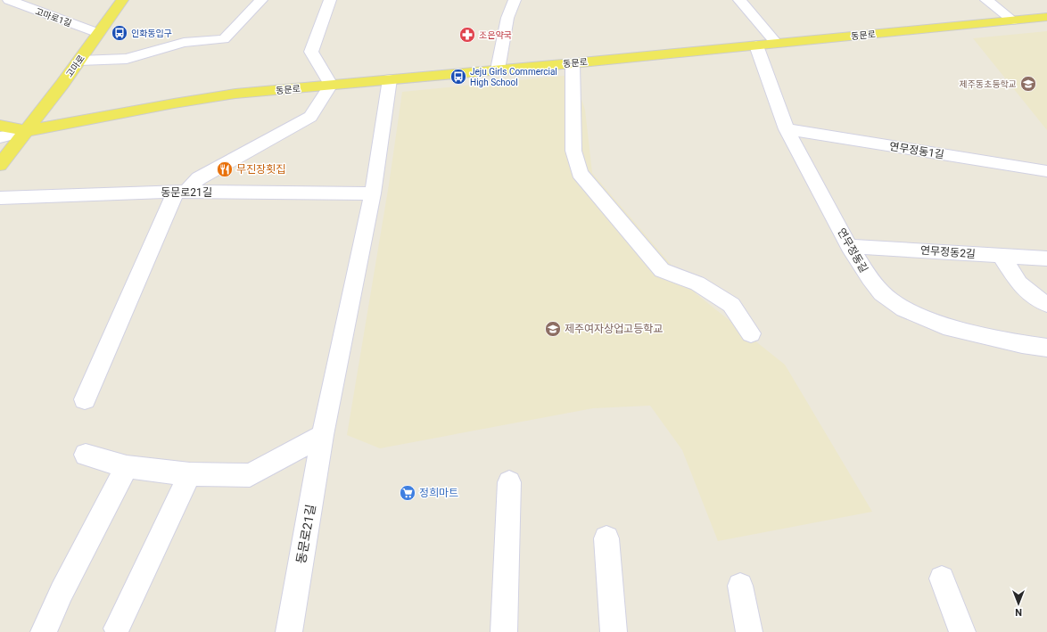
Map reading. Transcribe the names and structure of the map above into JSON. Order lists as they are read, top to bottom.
{
  "streets": {
    "main road": ["동문로", "고마로"],
    "street": [
      "고마로1길",
      "연무정동1길",
      "동문로21길",
      "연무정동길",
      "연무정동2길"
    ]
  },
  "crossings": [
    ["고마로1길", "고마로"],
    ["동문로", "고마로"],
    ["동문로", "동문로21길"],
    ["동문로", "연무정동길"],
    ["연무정동1길", "연무정동길"],
    ["연무정동길", "연무정동2길"]
  ],
  "places": {
    "bus stop": ["인화동입구", "Jeju Girls Commercial High School"],
    "pharmacy": ["조은약국"],
    "school or university": ["제주동초등학교", "제주여자상업고등학교"],
    "restaurant": ["무진장횟집"],
    "supermarket": ["정희마트"]
  },
  "north": "bottom"
}
